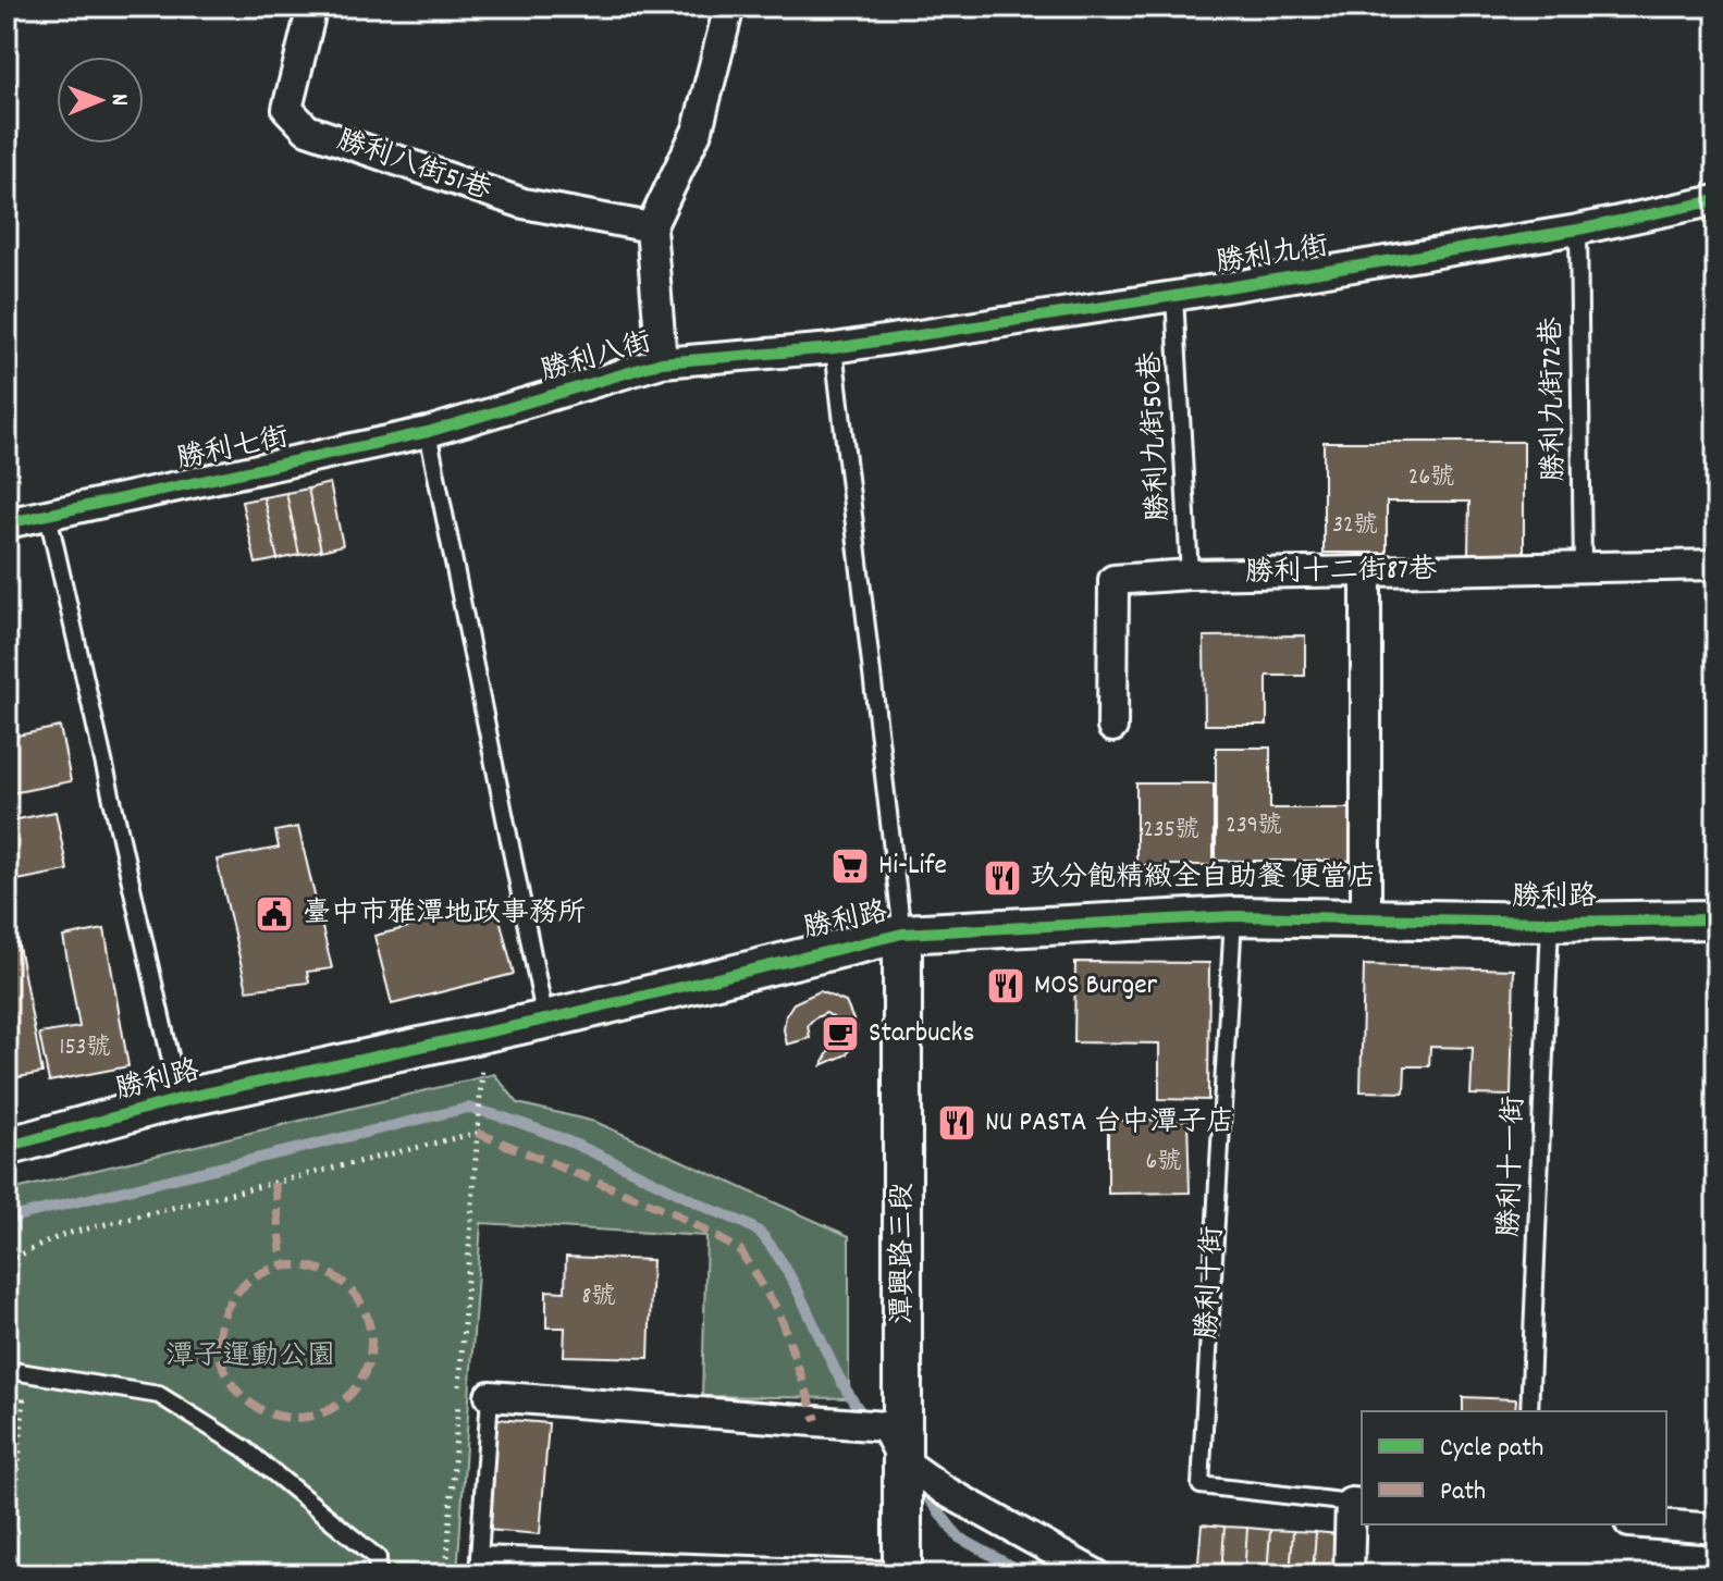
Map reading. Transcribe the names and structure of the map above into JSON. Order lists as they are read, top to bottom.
{
  "streets": {
    "street": [
      "勝利八街51巷",
      "勝利九街",
      "勝利八街",
      "勝利七街",
      "勝利十二街87巷",
      "勝利路",
      "潭興路三段"
    ],
    "lane": [
      "勝利九街72巷",
      "勝利九街50巷",
      "勝利十一街",
      "勝利十街"
    ]
  },
  "crossings": [
    ["勝利九街", "勝利八街"],
    ["勝利九街", "勝利九街72巷"],
    ["勝利九街", "勝利九街50巷"],
    ["勝利八街", "勝利七街"],
    ["勝利九街72巷", "勝利十二街87巷"],
    ["勝利九街50巷", "勝利十二街87巷"],
    ["勝利路", "勝利十一街"],
    ["勝利路", "潭興路三段"],
    ["勝利路", "勝利十街"]
  ],
  "parks": ["潭子運動公園"],
  "places": {
    "supermarket": ["Hi-Life"],
    "restaurant": ["玖分飽精緻全自助餐 便當店", "MOS Burger", "NU PASTA 台中潭子店"],
    "public building": ["臺中市雅潭地政事務所"],
    "cafe": ["Starbucks"]
  },
  "house_numbers": [
    "26號",
    "32號",
    "239號",
    "235號",
    "153號",
    "6號",
    "8號"
  ],
  "legend": ["Cycle path", "Path"],
  "north": "right"
}
